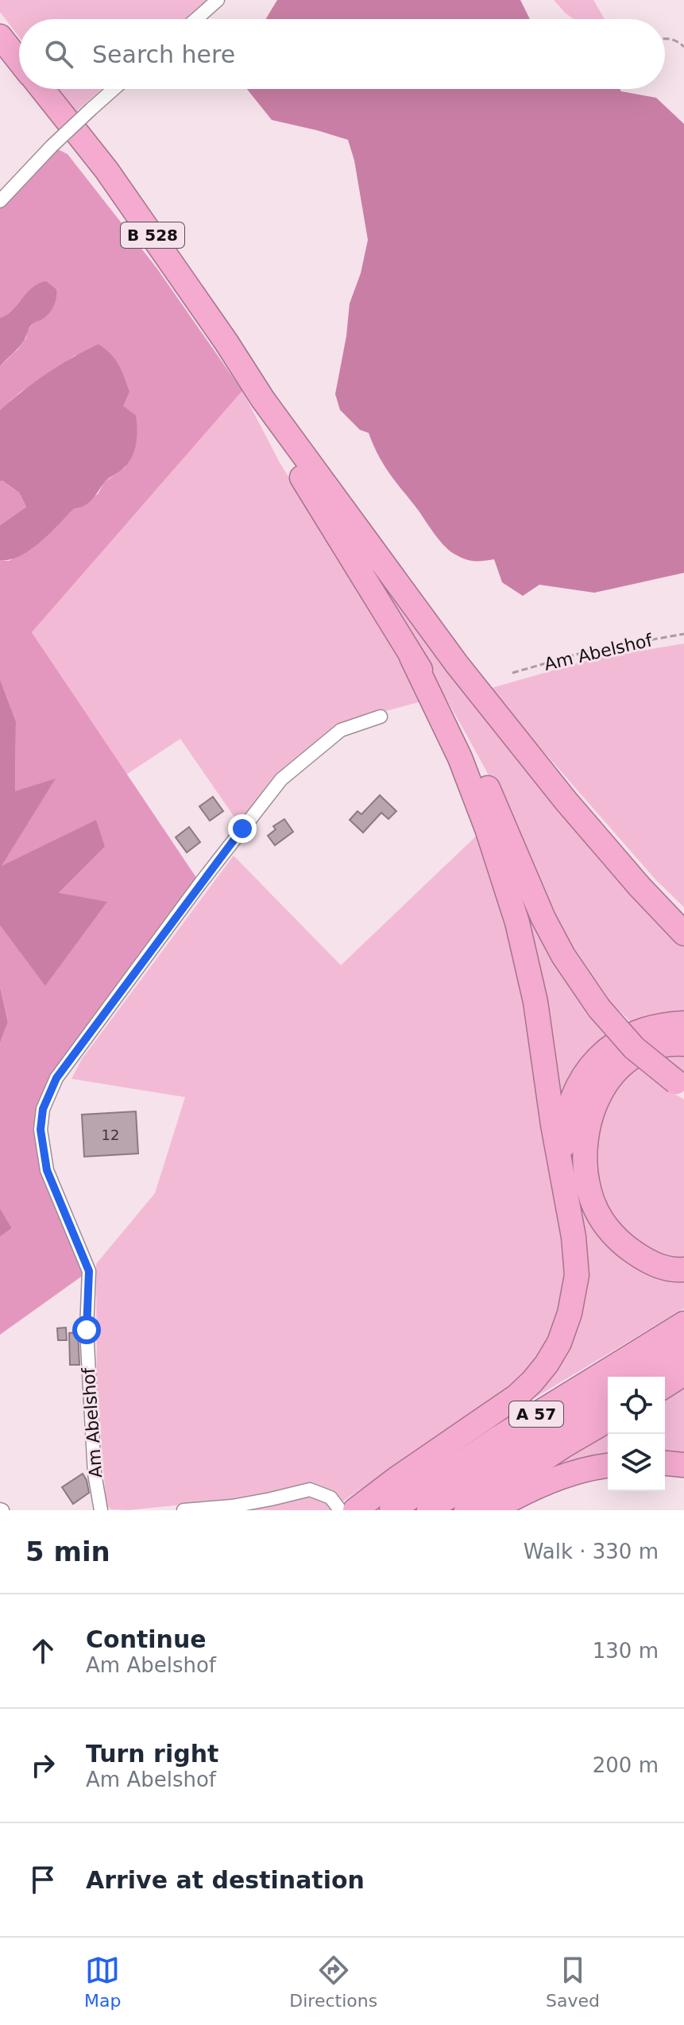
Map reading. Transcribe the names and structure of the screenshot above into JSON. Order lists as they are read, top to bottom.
{
  "streets": {
    "highway": ["B 528", "A 57"],
    "street": ["Am Abelshof"]
  },
  "house_numbers": ["12"],
  "page": {
    "search": "Search here",
    "heading": ["5 min", "Walk · 330 m"],
    "list": [
      ["Continue", "Am Abelshof", "130 m"],
      ["Turn right", "Am Abelshof", "200 m"],
      "Arrive at destination"
    ],
    "nav": ["Map", "Directions", "Saved"]
  }
}
